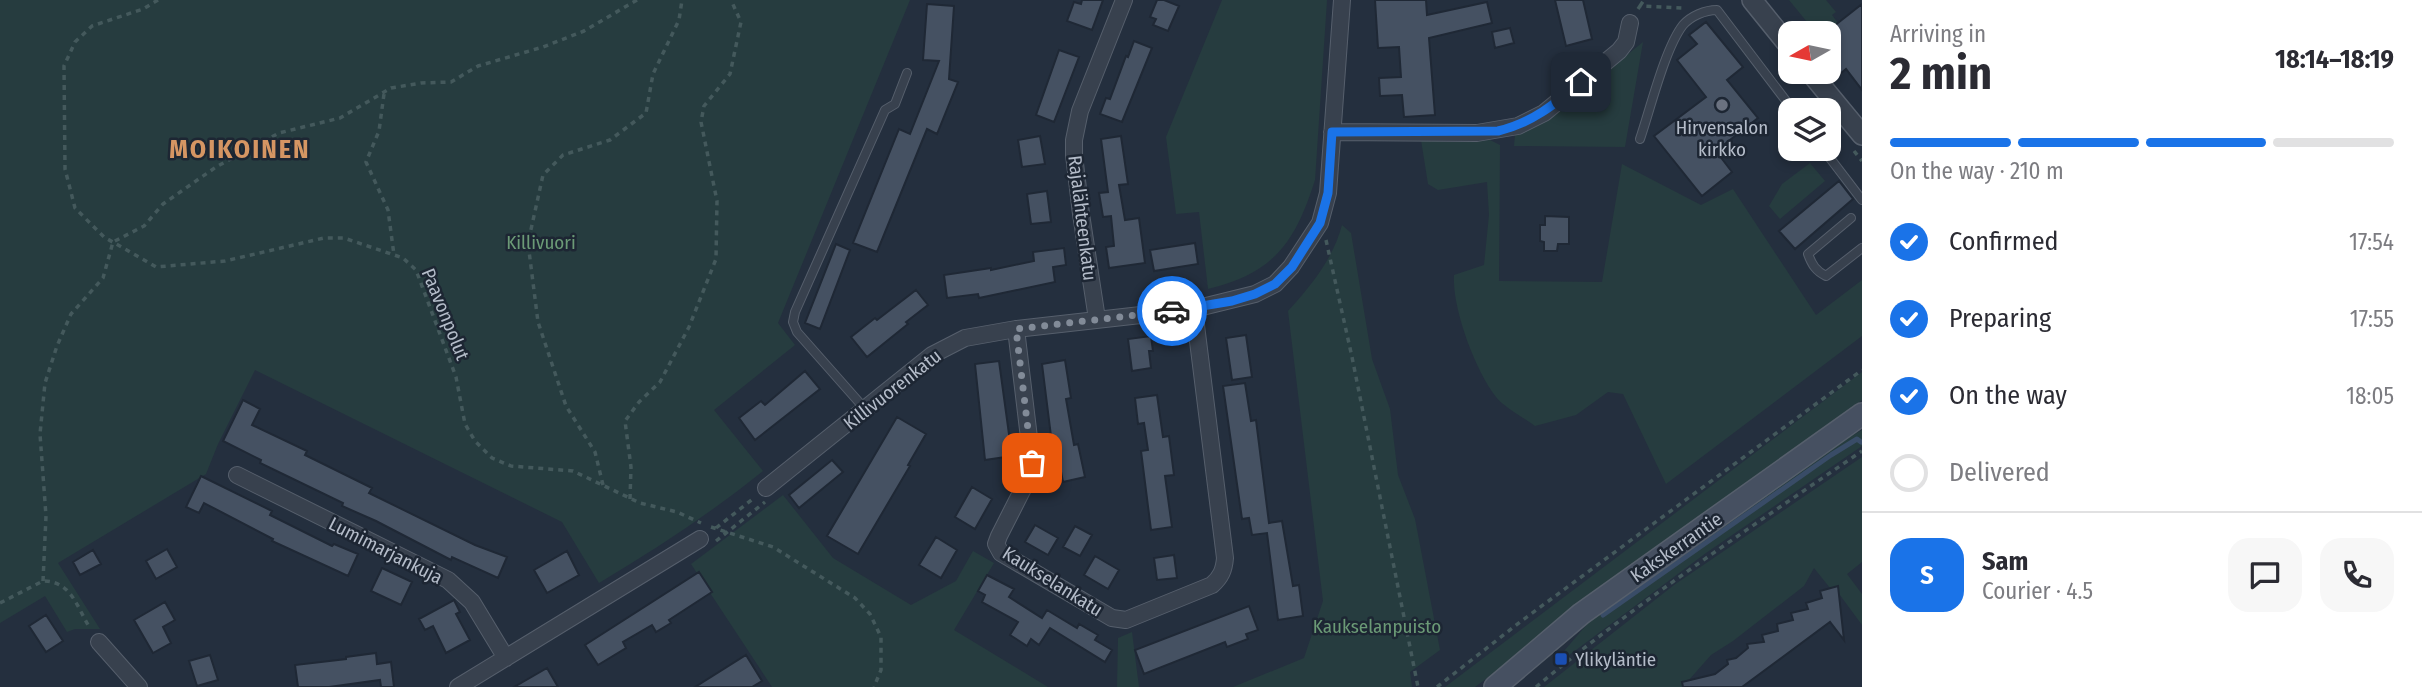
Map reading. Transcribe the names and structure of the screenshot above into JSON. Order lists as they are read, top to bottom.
{
  "streets": {
    "main road": ["Kakskerrantie"],
    "street": [
      "Rajalähteenkatu",
      "Killivuorenkatu",
      "Lumimarjankuja",
      "Kaukselankatu"
    ],
    "path": ["Paavonpolut"]
  },
  "crossings": [
    ["Rajalähteenkatu", "Killivuorenkatu"],
    ["Killivuorenkatu", "Kaukselankatu"]
  ],
  "districts": ["MOIKOINEN"],
  "parks": ["Killivuori", "Kaukselanpuisto"],
  "places": {
    "other": ["Hirvensalon kirkko"],
    "transit": ["Ylikyläntie"]
  },
  "north": "left",
  "page": {
    "heading": ["2 min", "Arriving in", "18:14–18:19"],
    "panel": ["Sam", "Courier · 4.5"],
    "bar": "On the way · 210 m",
    "list": [
      ["Confirmed", "17:54"],
      ["Preparing", "17:55"],
      ["On the way", "18:05"],
      "Delivered"
    ],
    "round": "S"
  }
}
